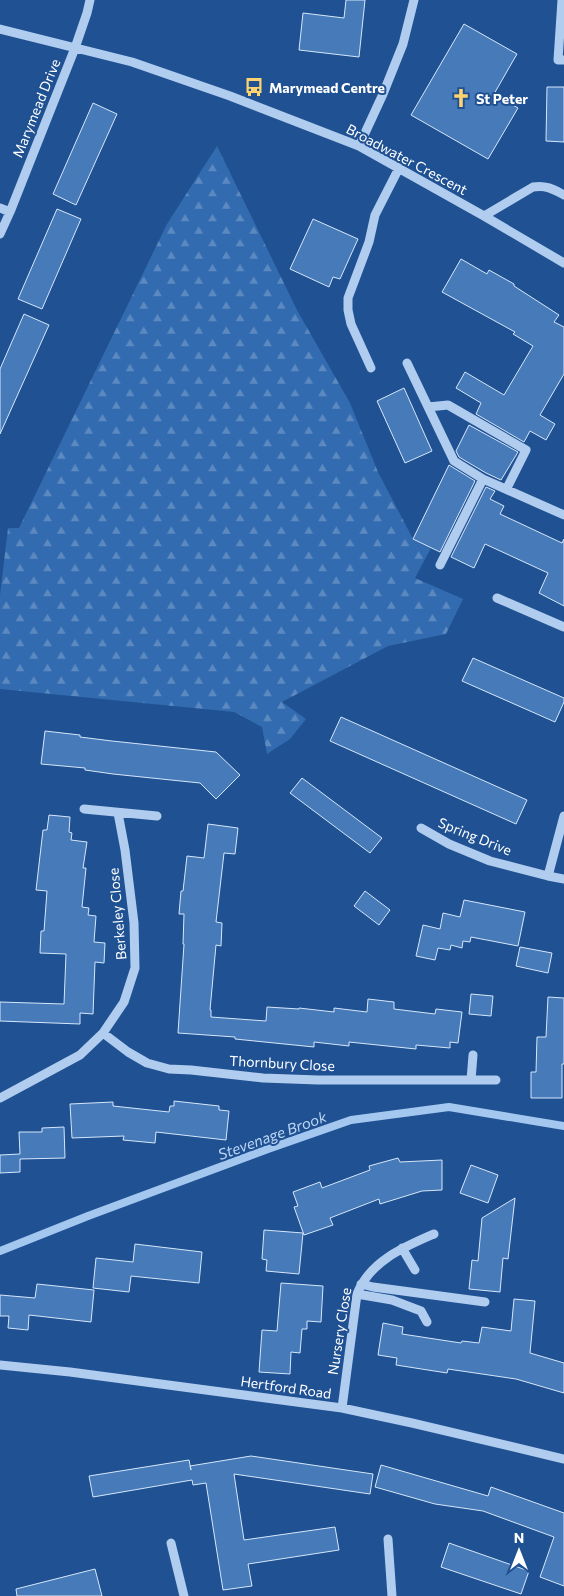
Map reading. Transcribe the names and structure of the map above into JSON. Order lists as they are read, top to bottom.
{
  "streets": {
    "street": [
      "Marymead Drive",
      "Broadwater Crescent",
      "Spring Drive",
      "Berkeley Close",
      "Thornbury Close",
      "Nursery Close",
      "Hertford Road"
    ]
  },
  "crossings": [
    ["Marymead Drive", "Broadwater Crescent"],
    ["Berkeley Close", "Thornbury Close"],
    ["Nursery Close", "Hertford Road"]
  ],
  "water": ["Stevenage Brook"],
  "places": {
    "bus stop": ["Marymead Centre"],
    "church": ["St Peter"]
  },
  "north": "top"
}
